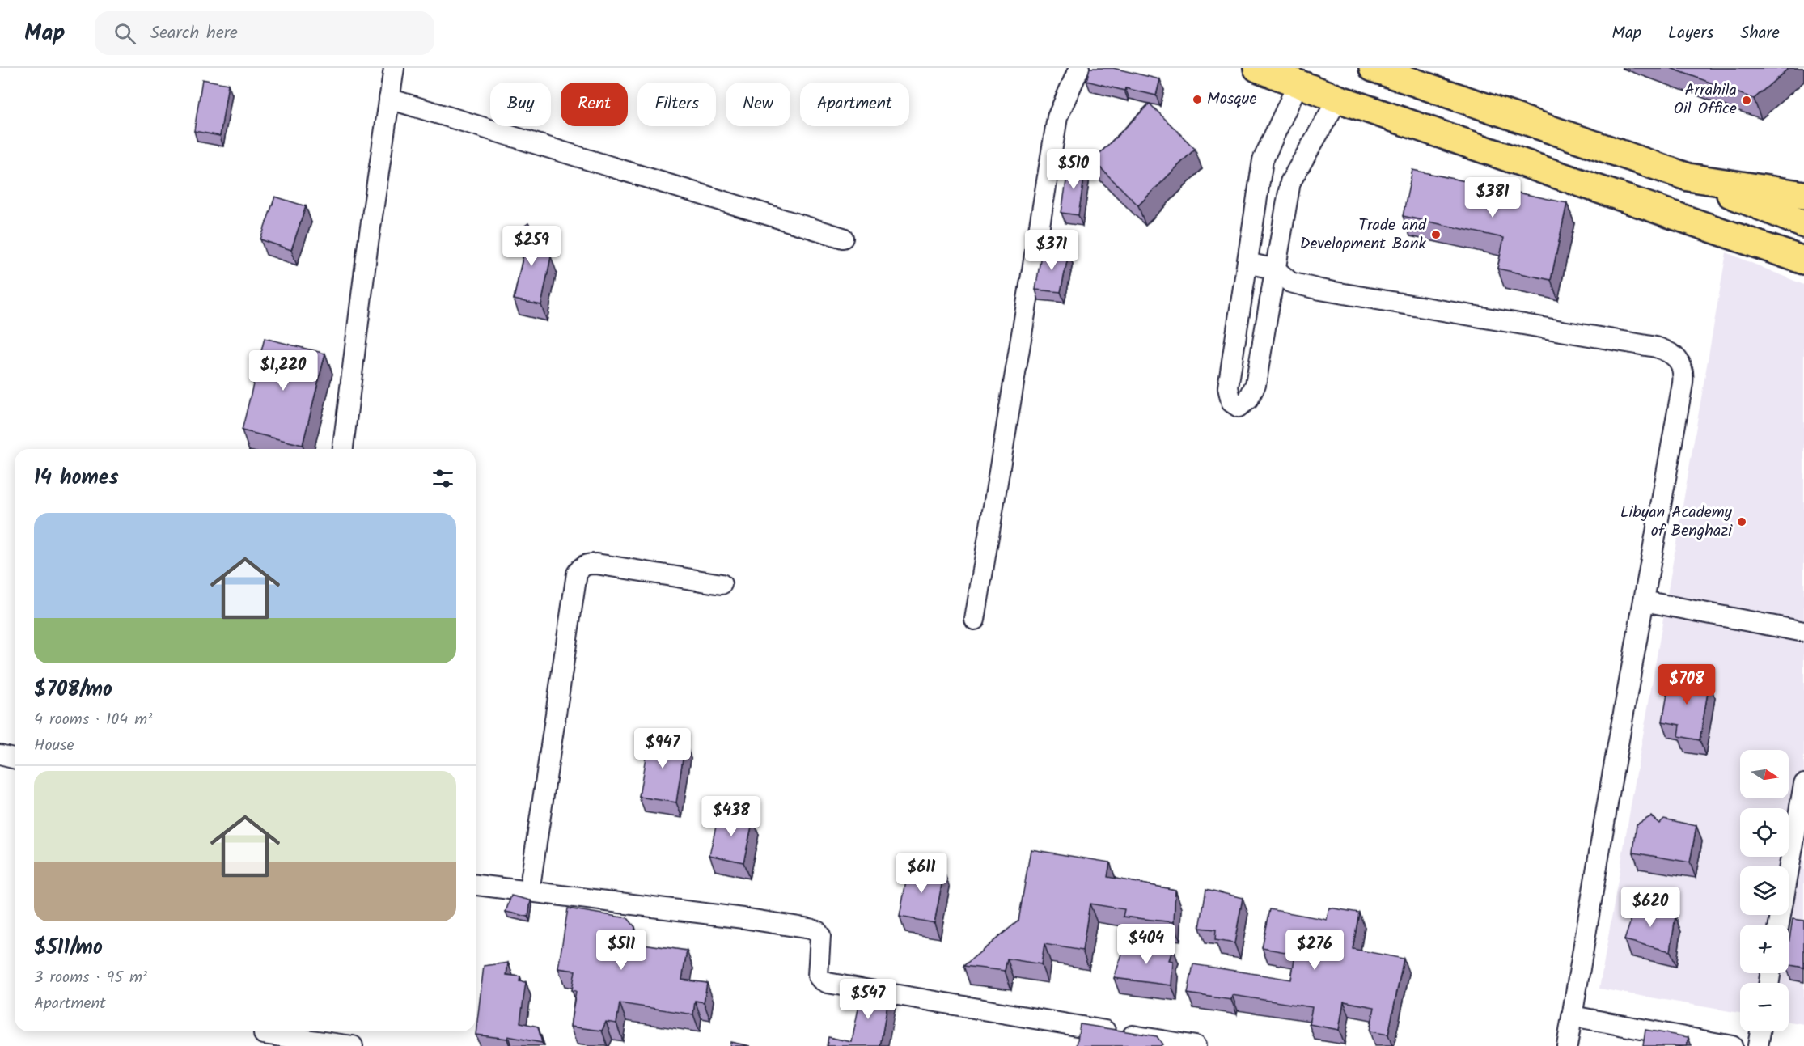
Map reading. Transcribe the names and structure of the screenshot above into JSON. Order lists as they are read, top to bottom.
{
  "places": [
    "Mosque",
    "Arrahila Oil Office",
    "Trade and Development Bank",
    "Libyan Academy of Benghazi"
  ],
  "north": "right",
  "page": {
    "header": "Map",
    "search": "Search here",
    "nav": ["Map", "Layers", "Share"],
    "chip": [
      "Buy",
      "Rent",
      "Filters",
      "New",
      "Apartment"
    ],
    "price": [
      "$510",
      "$381",
      "$259",
      "$371",
      "$1,220",
      "$708",
      "$947",
      "$438",
      "$611",
      "$620",
      "$404",
      "$511",
      "$276",
      "$547"
    ],
    "heading": "14 homes",
    "list": [
      {
        "name": "$708/mo",
        "note": "4 rooms · 104 m² · House"
      },
      {
        "name": "$511/mo",
        "note": "3 rooms · 95 m² · Apartment"
      }
    ],
    "map_buttons": ["+", "−"]
  }
}
